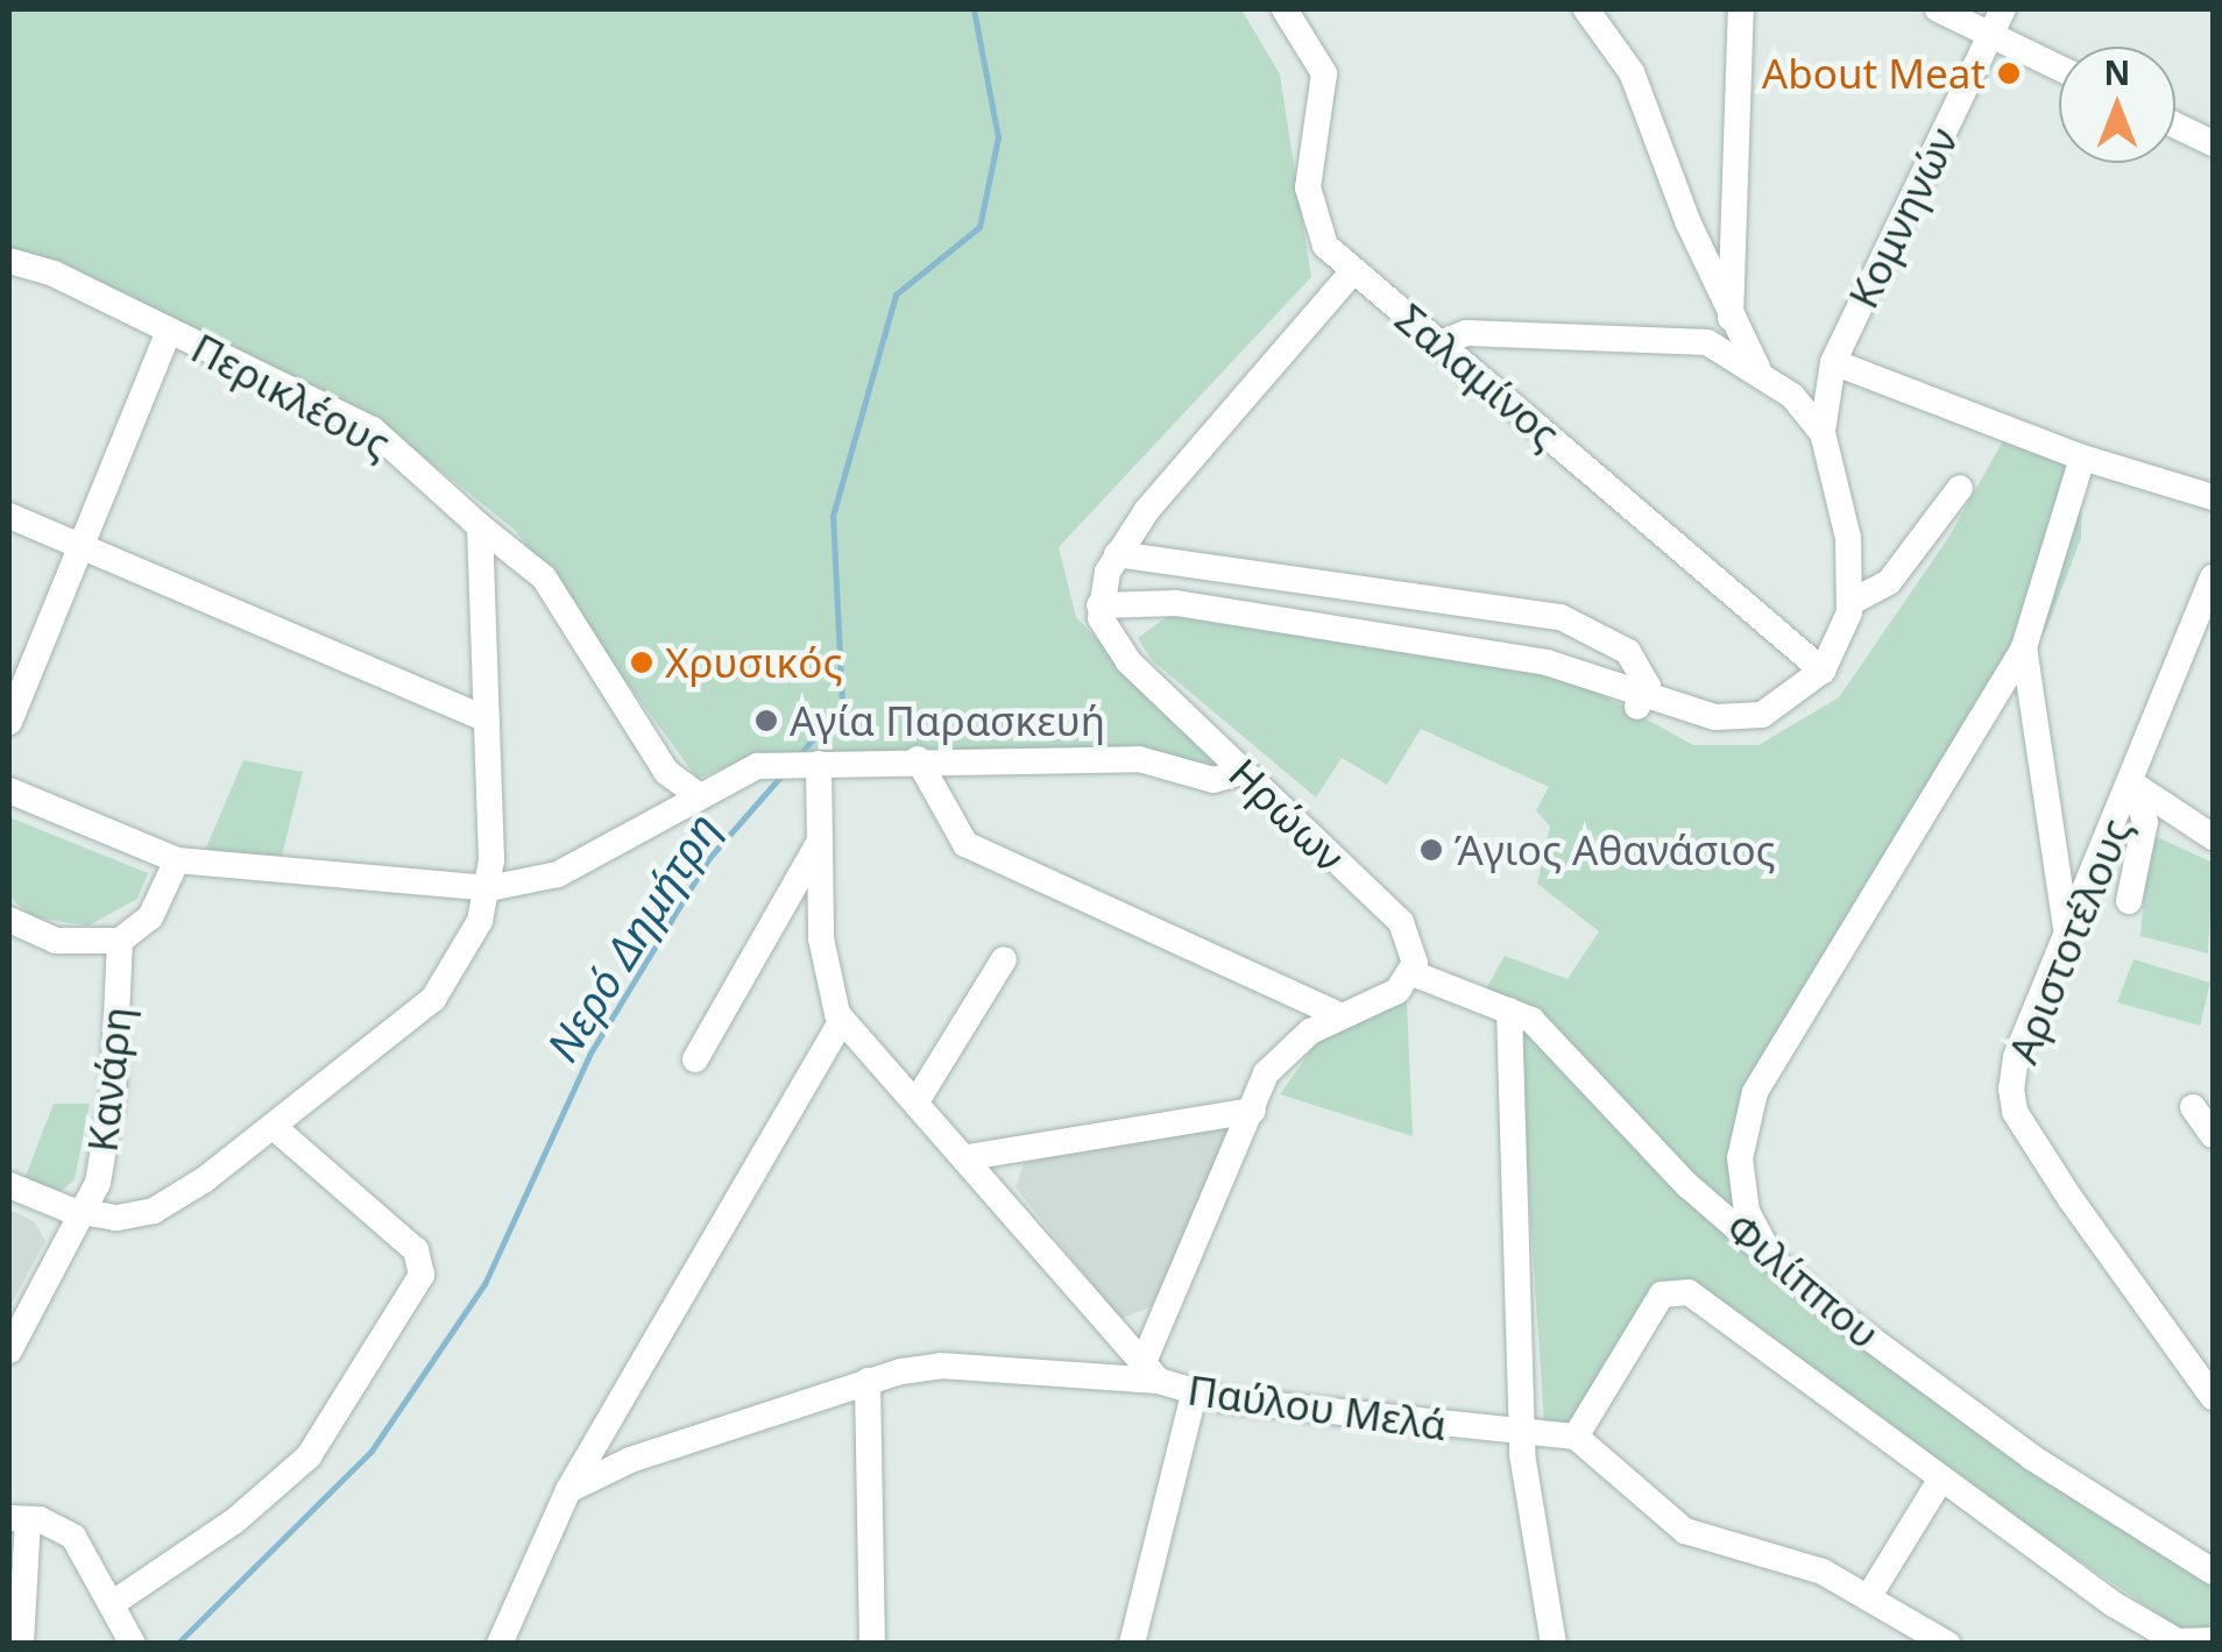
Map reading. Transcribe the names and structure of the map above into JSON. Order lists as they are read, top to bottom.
{
  "streets": {
    "street": [
      "Κομνηνών",
      "Σαλαμίνος",
      "Περικλέους",
      "Ηρώων",
      "Αριστοτέλους",
      "Κανάρη",
      "Φιλίππου",
      "Παύλου Μελά"
    ]
  },
  "crossings": [
    ["Ηρώων", "Φιλίππου"]
  ],
  "water": ["Νερό Δημήτρη"],
  "places": [
    "About Meat",
    "Χρυσικός",
    "Αγία Παρασκευή",
    "Άγιος Αθανάσιος"
  ],
  "north": "top"
}
